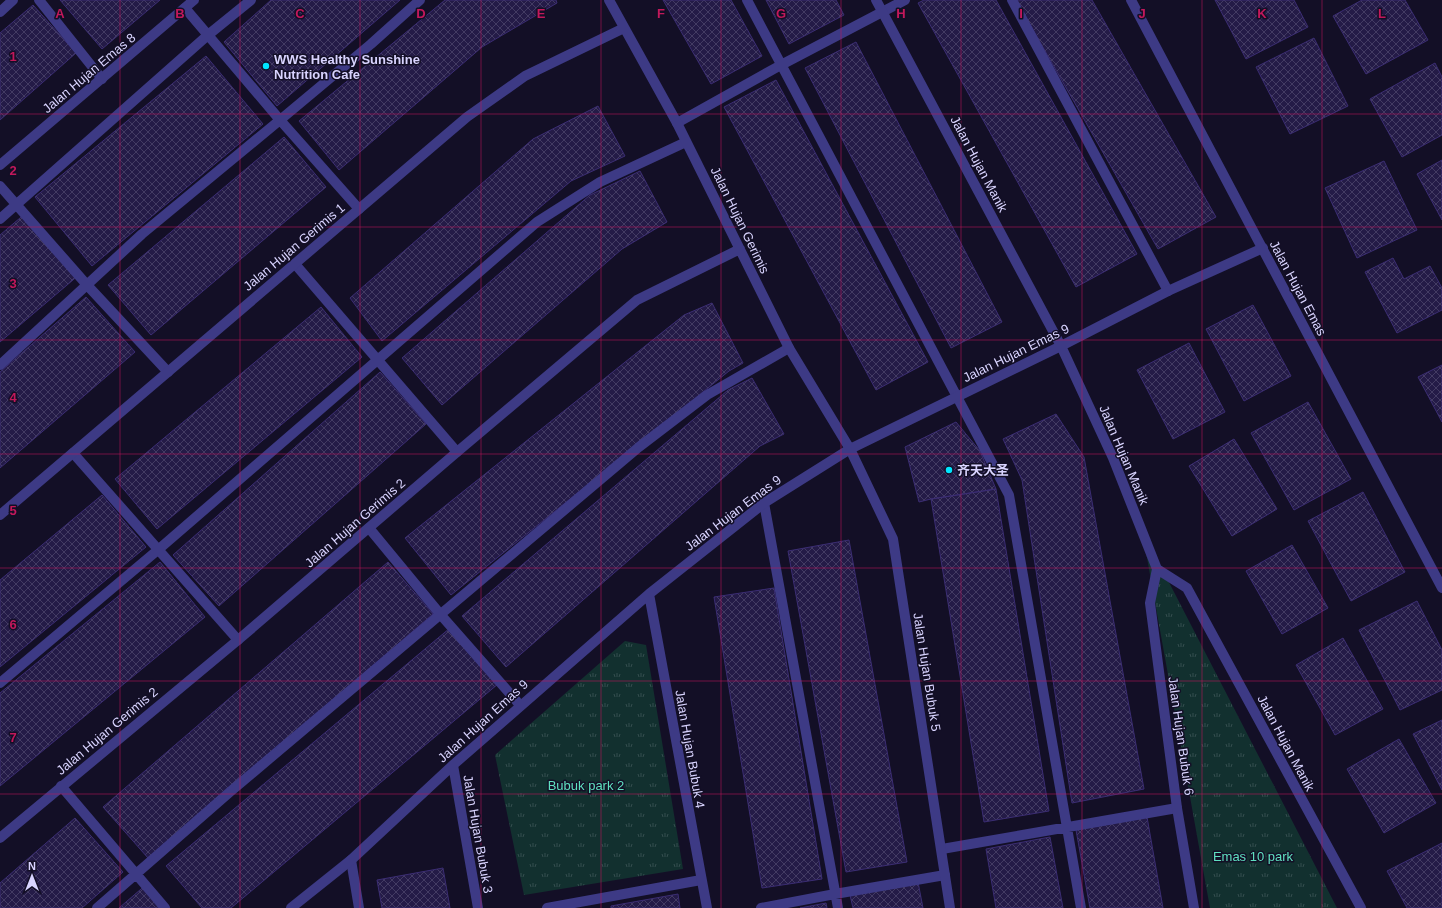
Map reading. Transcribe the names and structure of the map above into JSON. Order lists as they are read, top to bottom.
{
  "streets": {
    "street": [
      "Jalan Hujan Emas 8",
      "Jalan Hujan Manik",
      "Jalan Hujan Gerimis",
      "Jalan Hujan Gerimis 1",
      "Jalan Hujan Emas",
      "Jalan Hujan Emas 9",
      "Jalan Hujan Gerimis 2",
      "Jalan Hujan Bubuk 5",
      "Jalan Hujan Bubuk 6",
      "Jalan Hujan Bubuk 4",
      "Jalan Hujan Bubuk 3"
    ]
  },
  "crossings": [
    ["Jalan Hujan Manik", "Jalan Hujan Emas 9"],
    ["Jalan Hujan Manik", "Jalan Hujan Bubuk 6"],
    ["Jalan Hujan Gerimis", "Jalan Hujan Gerimis 1"],
    ["Jalan Hujan Gerimis", "Jalan Hujan Emas 9"],
    ["Jalan Hujan Gerimis", "Jalan Hujan Gerimis 2"],
    ["Jalan Hujan Gerimis", "Jalan Hujan Bubuk 5"],
    ["Jalan Hujan Emas", "Jalan Hujan Emas 9"],
    ["Jalan Hujan Emas 9", "Jalan Hujan Bubuk 5"],
    ["Jalan Hujan Emas 9", "Jalan Hujan Bubuk 4"],
    ["Jalan Hujan Emas 9", "Jalan Hujan Bubuk 3"]
  ],
  "parks": ["Bubuk park 2", "Emas 10 park"],
  "places": ["WWS Healthy Sunshine Nutrition Cafe", "齐天大圣"],
  "north": "top",
  "grid": {
    "columns": [
      "A",
      "B",
      "C",
      "D",
      "E",
      "F",
      "G",
      "H",
      "I",
      "J",
      "K",
      "L"
    ],
    "rows": [
      "1",
      "2",
      "3",
      "4",
      "5",
      "6",
      "7"
    ]
  }
}
